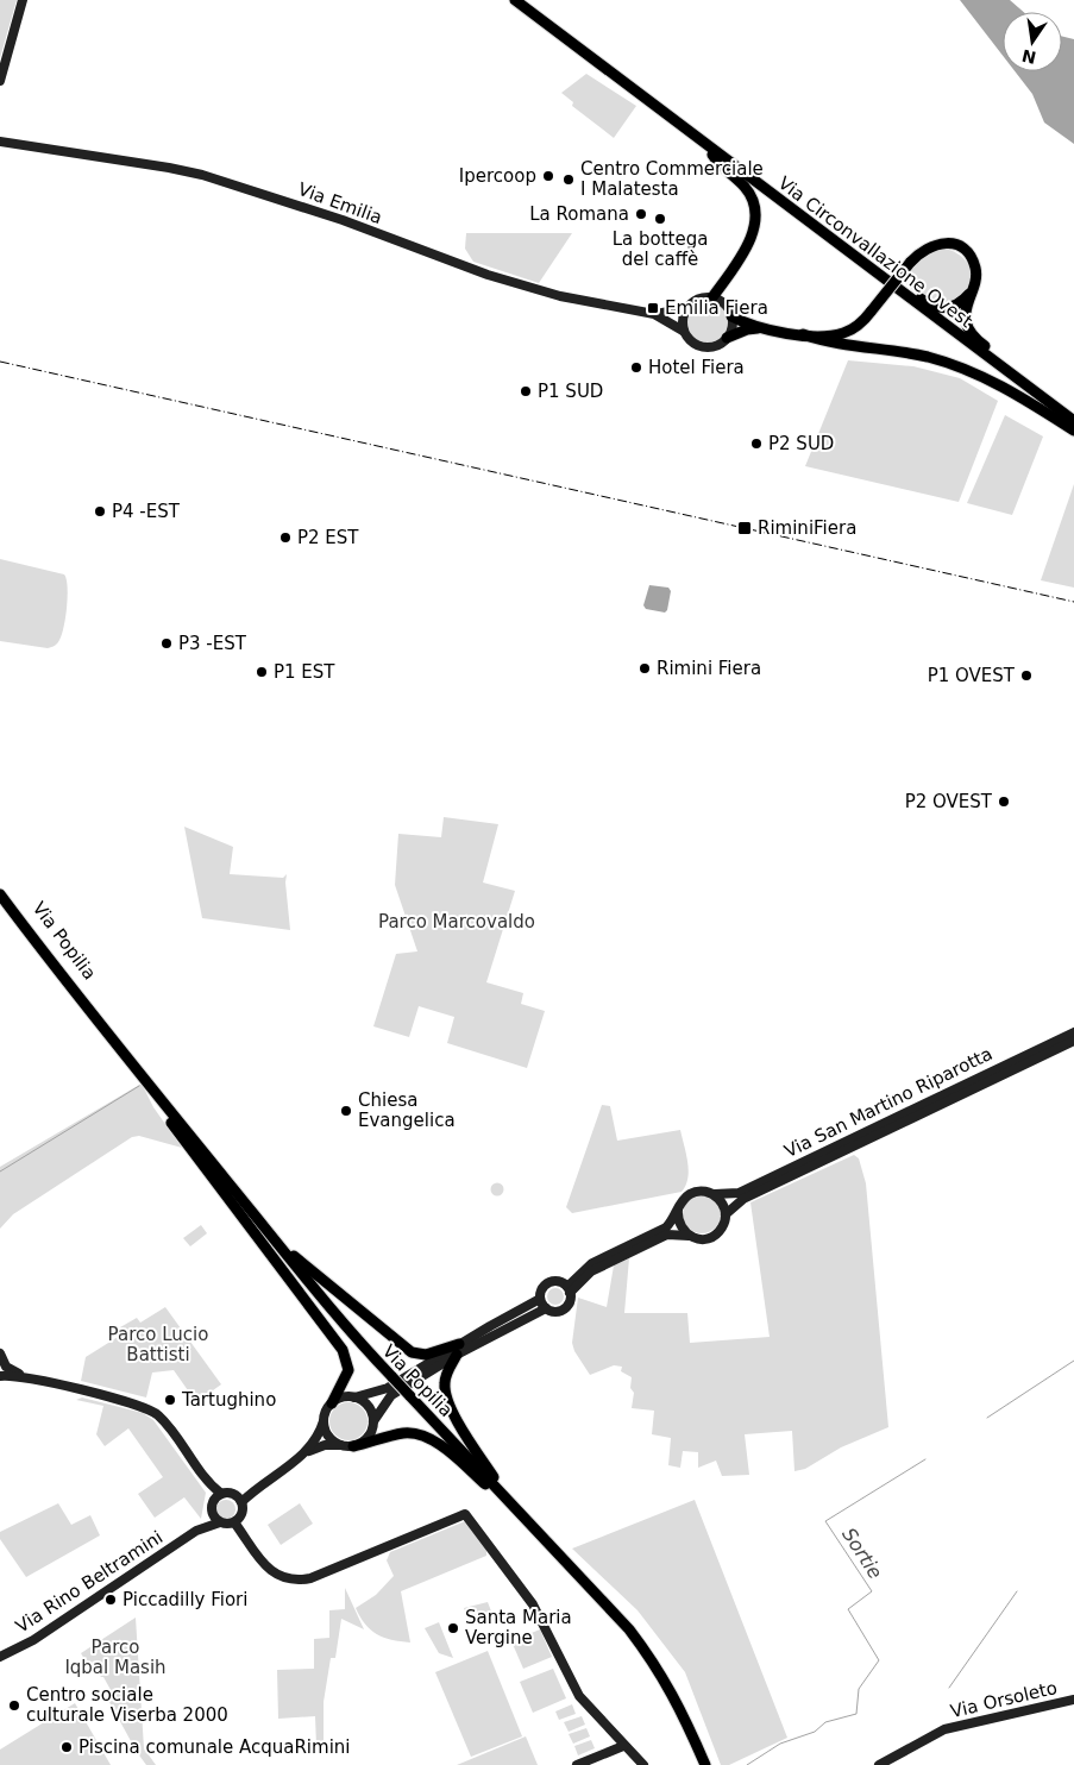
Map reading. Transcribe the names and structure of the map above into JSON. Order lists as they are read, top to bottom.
{
  "streets": {
    "main road": ["Via Circonvallazione Ovest", "Via Popilia"],
    "street": [
      "Via Emilia",
      "Via San Martino Riparotta",
      "Via Rino Beltramini",
      "Via Orsoleto"
    ]
  },
  "water": ["Sortie"],
  "parks": ["Parco Marcovaldo", "Parco Lucio Battisti", "Parco Iqbal Masih"],
  "places": {
    "other": [
      "Ipercoop",
      "Centro Commerciale I Malatesta",
      "La Romana",
      "La bottega del caffè",
      "Hotel Fiera",
      "P1 SUD",
      "P2 SUD",
      "P4 -EST",
      "P2 EST",
      "P3 -EST",
      "Rimini Fiera",
      "P1 EST",
      "P1 OVEST",
      "P2 OVEST",
      "Chiesa Evangelica",
      "Tartughino",
      "Piccadilly Fiori",
      "Santa Maria Vergine",
      "Centro sociale culturale Viserba 2000",
      "Piscina comunale AcquaRimini"
    ],
    "transit": ["Emilia Fiera", "RiminiFiera"]
  },
  "north": "bottom"
}
